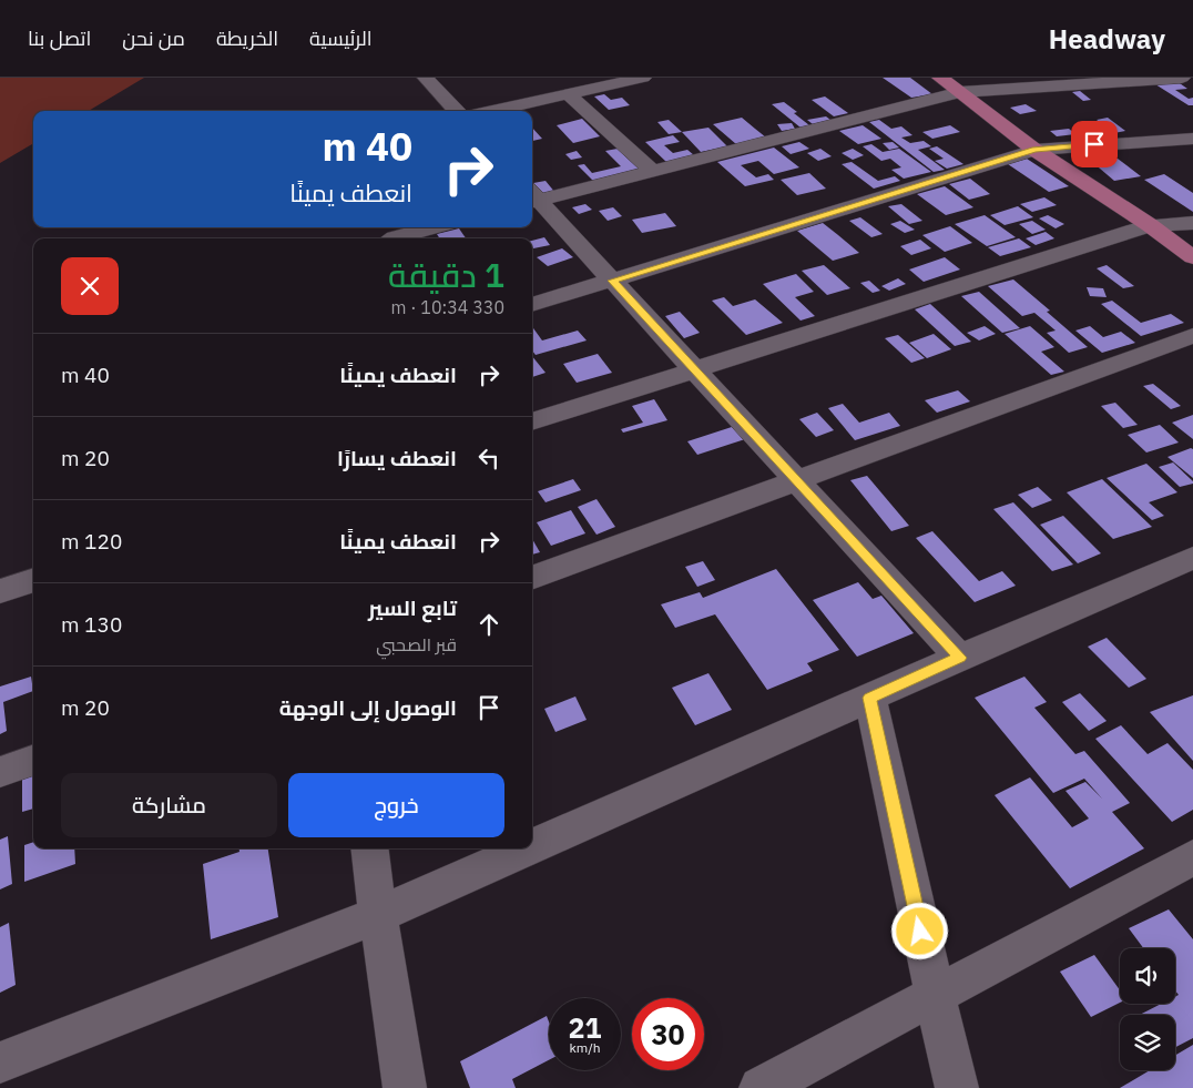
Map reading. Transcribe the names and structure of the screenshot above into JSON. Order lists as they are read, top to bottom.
{
  "page": {
    "header": "Headway",
    "nav": [
      "الرئيسية",
      "الخريطة",
      "من نحن",
      "اتصل بنا"
    ],
    "turn": ["40 m", "انعطف يمينًا"],
    "heading": ["1 دقيقة", "330 m · 10:34"],
    "list": [
      {
        "name": "انعطف يمينًا",
        "value": "40 m"
      },
      {
        "name": "انعطف يسارًا",
        "value": "20 m"
      },
      {
        "name": "انعطف يمينًا",
        "value": "120 m"
      },
      {
        "name": "تابع السير",
        "note": "قبر الصحبي",
        "value": "130 m"
      },
      {
        "name": "الوصول إلى الوجهة",
        "value": "20 m"
      }
    ],
    "buttons": ["خروج", "مشاركة"],
    "speed": "21 km/h",
    "limit": "30"
  }
}
